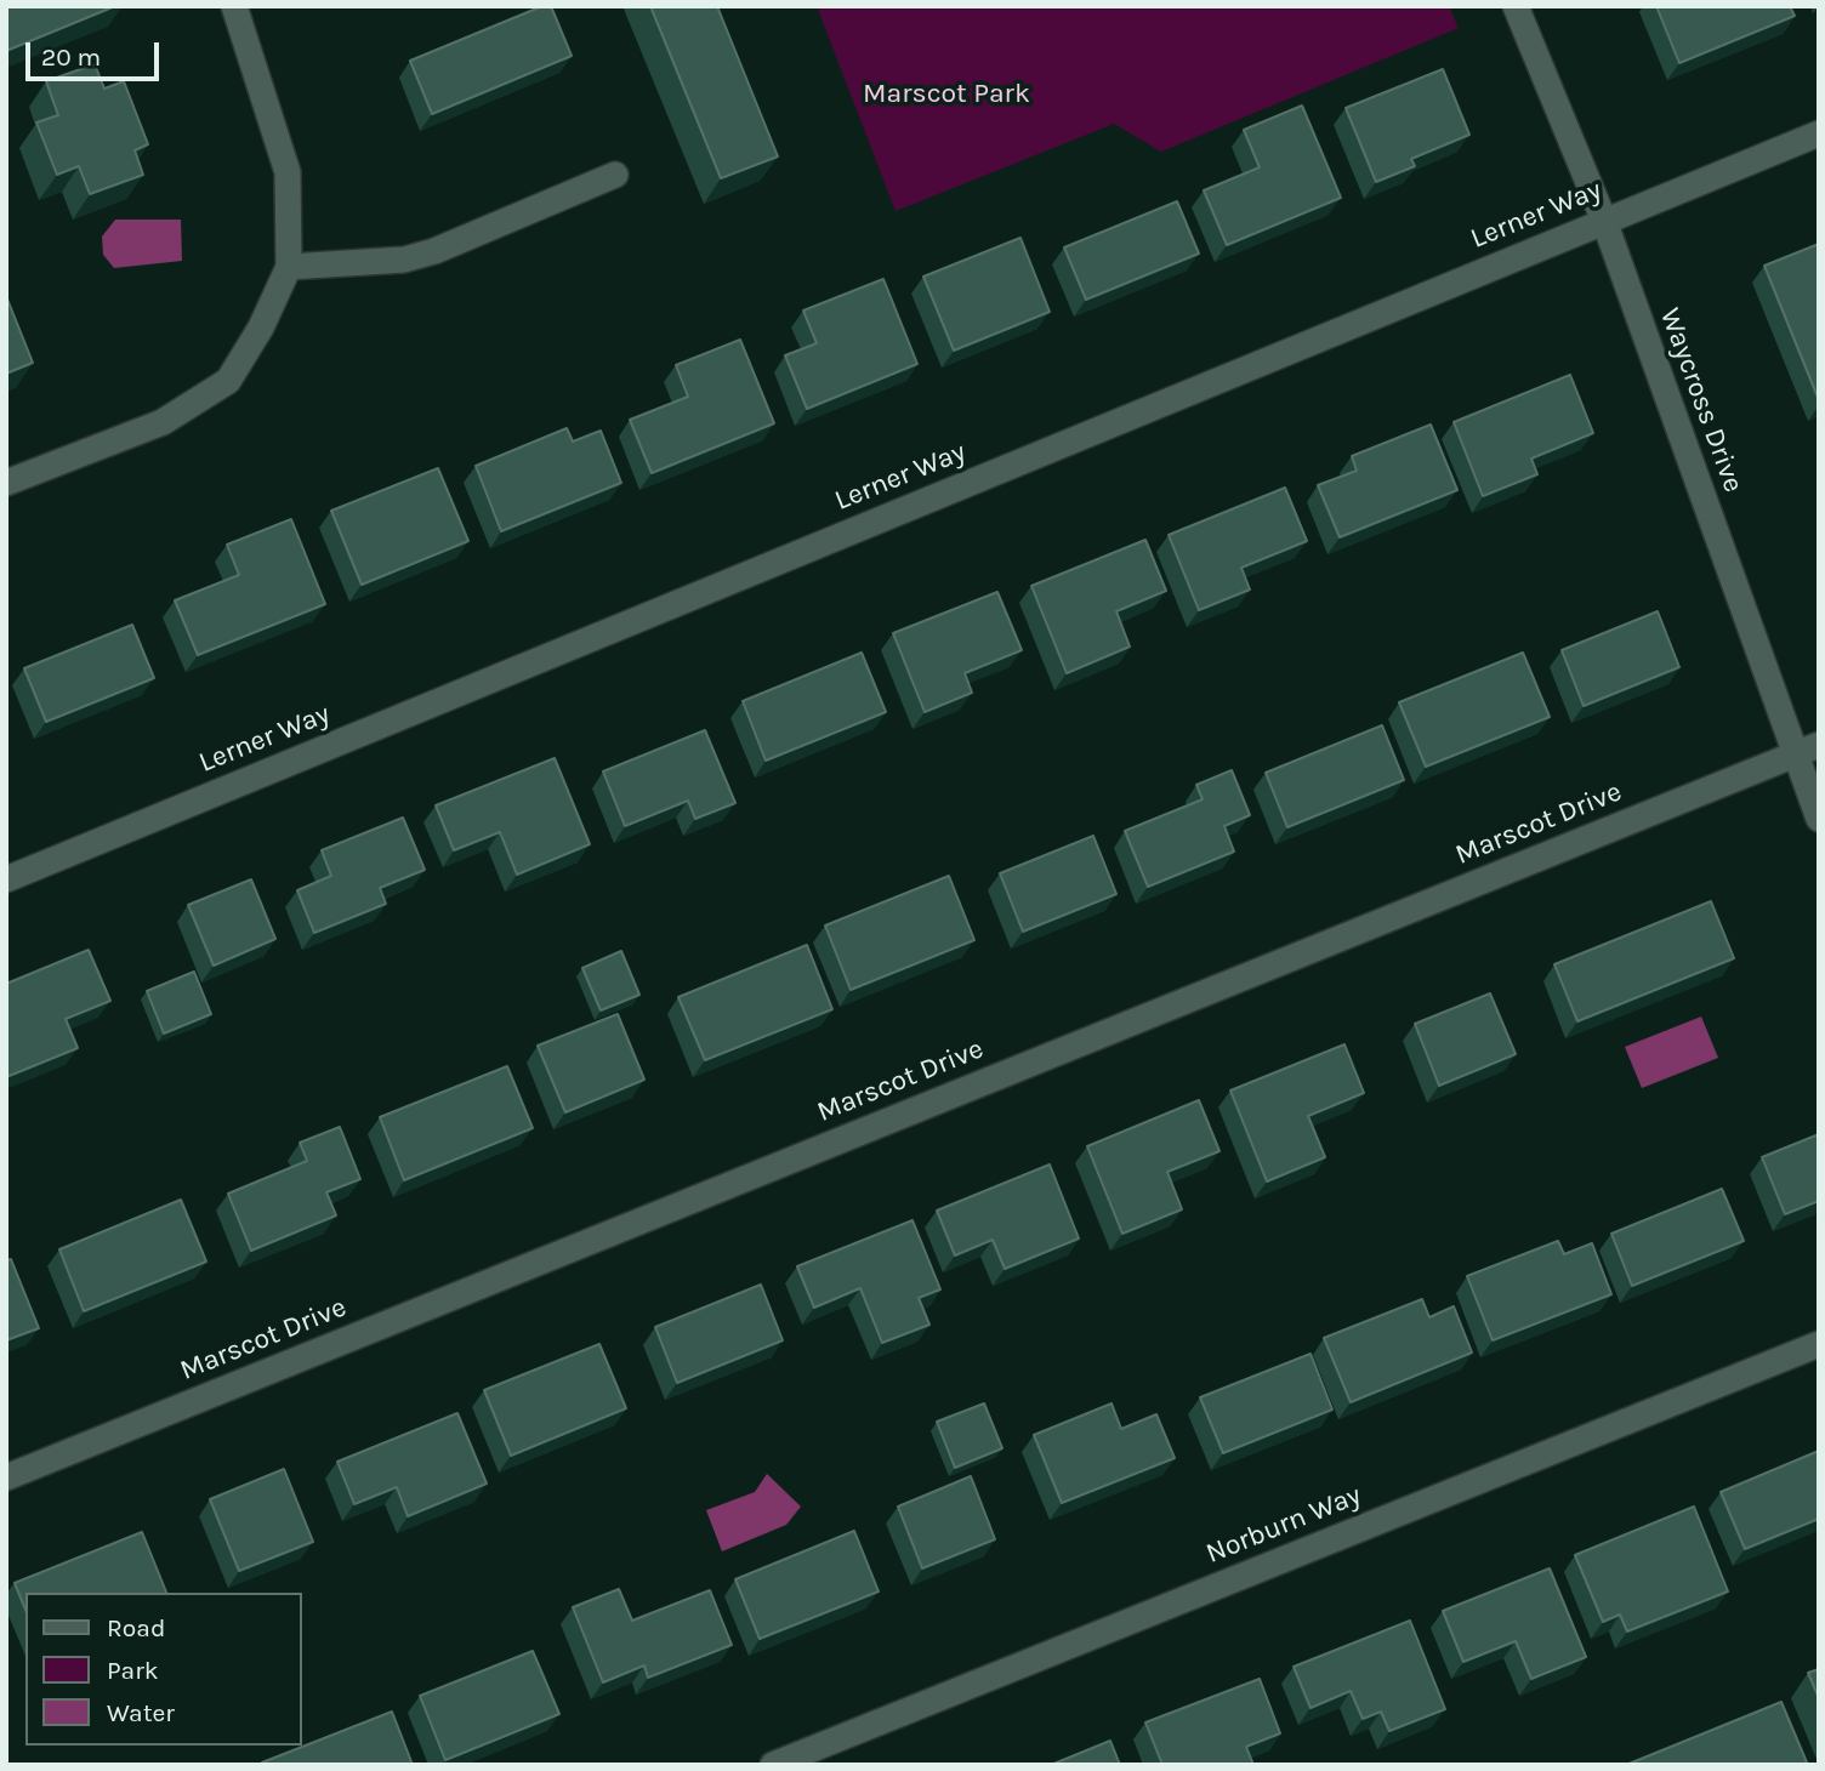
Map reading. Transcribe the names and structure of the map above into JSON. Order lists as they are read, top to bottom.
{
  "streets": {
    "street": [
      "Lerner Way",
      "Waycross Drive",
      "Marscot Drive",
      "Norburn Way"
    ]
  },
  "crossings": [
    ["Lerner Way", "Waycross Drive"],
    ["Waycross Drive", "Marscot Drive"]
  ],
  "parks": ["Marscot Park"],
  "legend": ["Road", "Park", "Water"],
  "scale_bar": "20 m"
}
